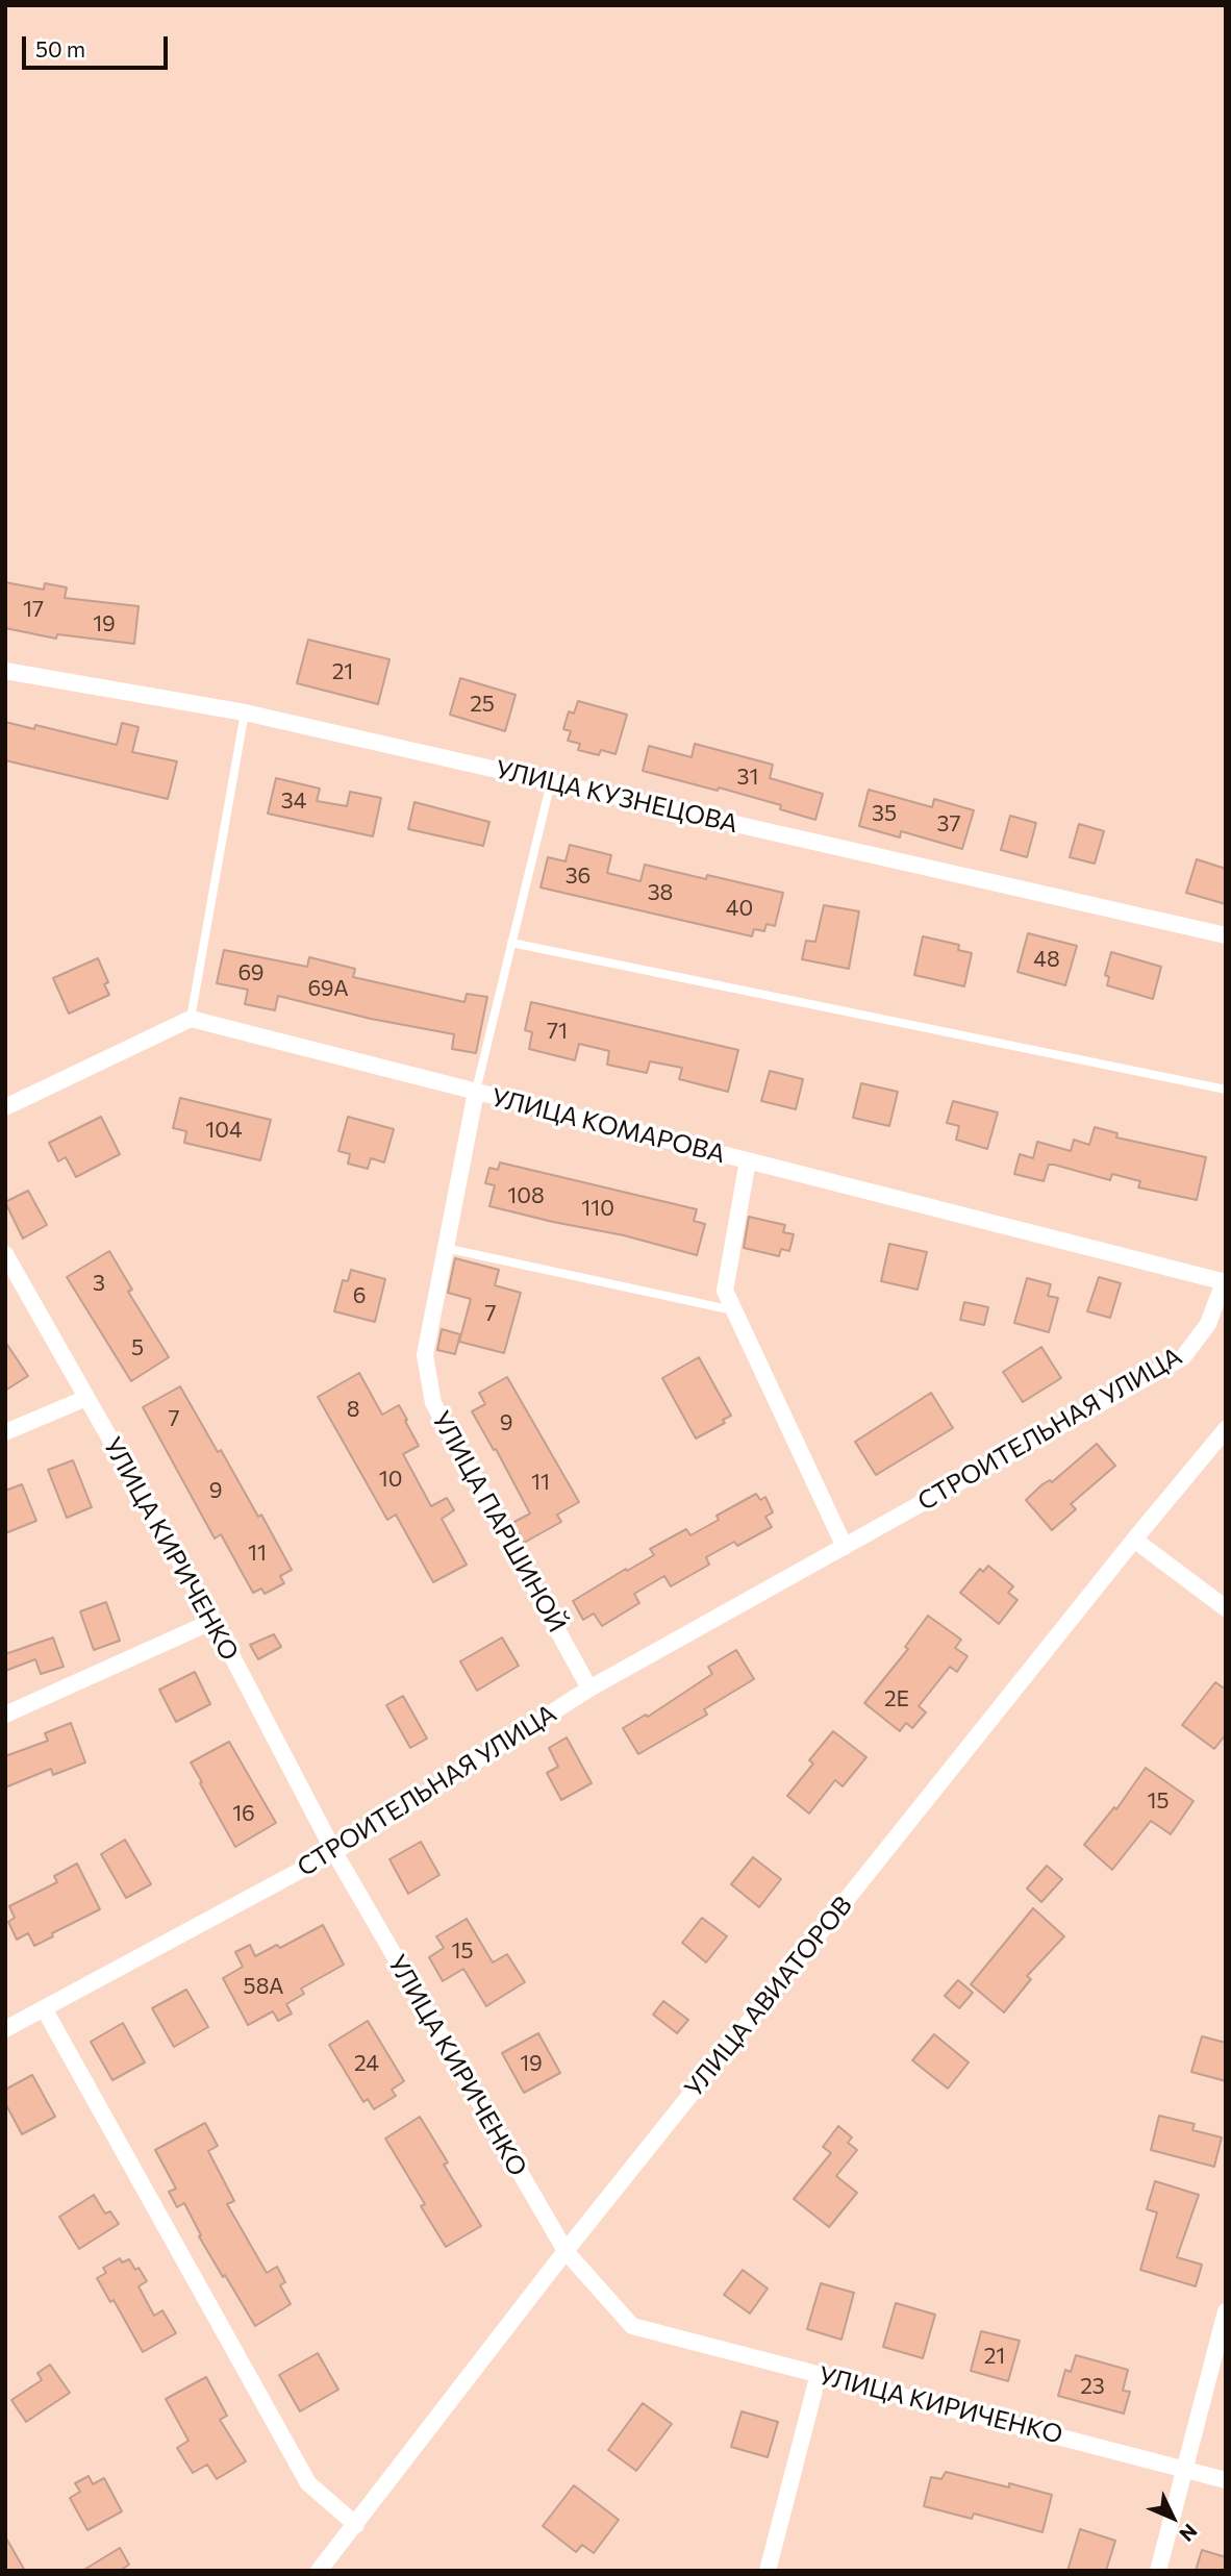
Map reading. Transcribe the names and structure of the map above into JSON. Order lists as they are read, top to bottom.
{
  "streets": {
    "street": [
      "УЛИЦА КУЗНЕЦОВА",
      "УЛИЦА КОМАРОВА",
      "СТРОИТЕЛЬНАЯ УЛИЦА",
      "УЛИЦА ПАРШИНОЙ",
      "УЛИЦА КИРИЧЕНКО",
      "УЛИЦА АВИАТОРОВ"
    ]
  },
  "crossings": [
    ["УЛИЦА КОМАРОВА", "СТРОИТЕЛЬНАЯ УЛИЦА"],
    ["УЛИЦА КОМАРОВА", "УЛИЦА ПАРШИНОЙ"],
    ["СТРОИТЕЛЬНАЯ УЛИЦА", "УЛИЦА ПАРШИНОЙ"],
    ["СТРОИТЕЛЬНАЯ УЛИЦА", "УЛИЦА КИРИЧЕНКО"],
    ["УЛИЦА КИРИЧЕНКО", "УЛИЦА АВИАТОРОВ"]
  ],
  "house_numbers": [
    "17",
    "19",
    "21",
    "25",
    "31",
    "34",
    "35",
    "37",
    "36",
    "38",
    "40",
    "48",
    "69",
    "69А",
    "71",
    "104",
    "108",
    "110",
    "3",
    "6",
    "7",
    "5",
    "8",
    "7",
    "9",
    "10",
    "11",
    "9",
    "11",
    "2Е",
    "15",
    "16",
    "15",
    "58А",
    "24",
    "19",
    "21",
    "23"
  ],
  "scale_bar": "50 m",
  "north": "bottom right"
}
